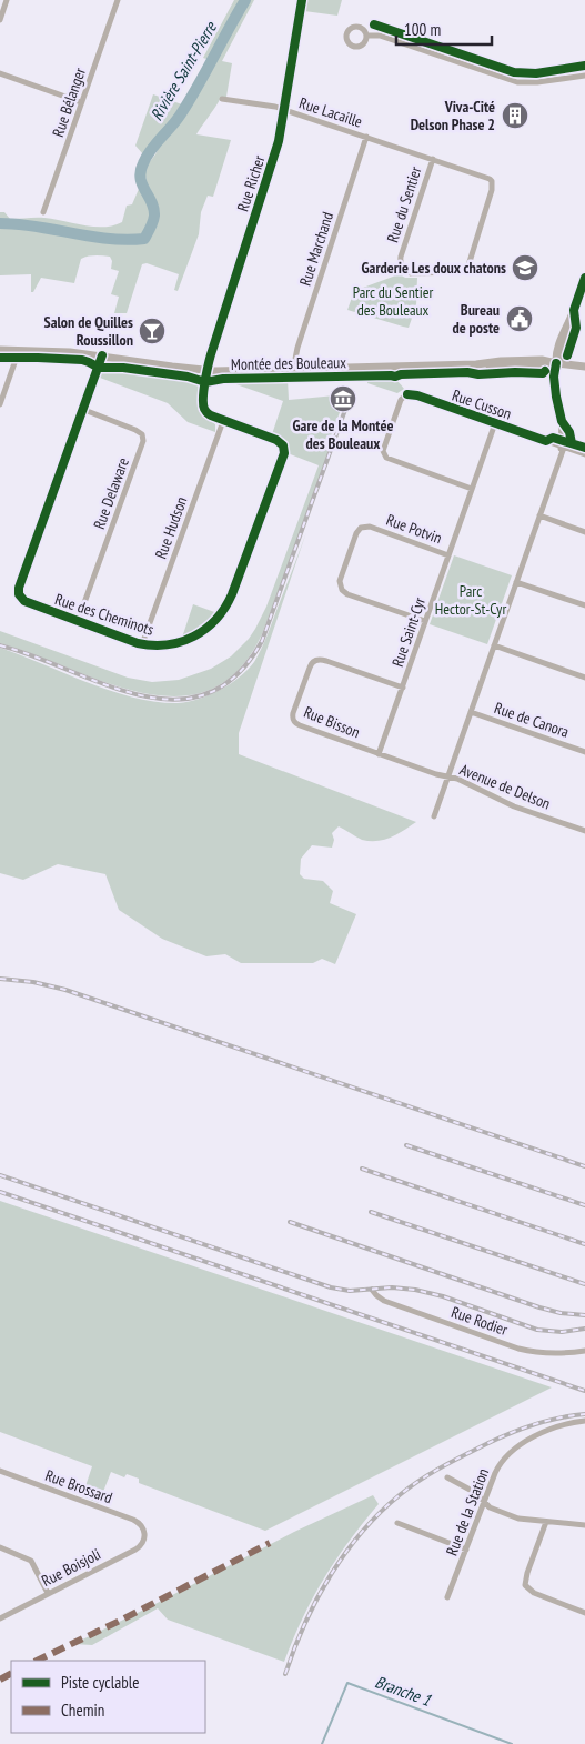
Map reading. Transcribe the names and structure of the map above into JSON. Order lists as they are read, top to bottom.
{
  "streets": {
    "street": [
      "Rue Bélanger",
      "Rue Lacaille",
      "Rue Richer",
      "Rue du Sentier",
      "Rue Marchand",
      "Montée des Bouleaux",
      "Rue Cusson",
      "Rue Delaware",
      "Rue Hudson",
      "Rue Potvin",
      "Rue des Cheminots",
      "Rue Saint-Cyr",
      "Rue de Canora",
      "Rue Bisson",
      "Avenue de Delson",
      "Rue Rodier",
      "Rue Brossard",
      "Rue de la Station",
      "Rue Boisjoli"
    ]
  },
  "crossings": [
    ["Rue Lacaille", "Rue Richer"],
    ["Rue Lacaille", "Rue du Sentier"],
    ["Rue Lacaille", "Rue Marchand"],
    ["Rue Richer", "Montée des Bouleaux"],
    ["Rue Richer", "Rue des Cheminots"],
    ["Rue du Sentier", "Rue Marchand"],
    ["Rue Marchand", "Montée des Bouleaux"],
    ["Montée des Bouleaux", "Rue des Cheminots"],
    ["Rue Cusson", "Rue Saint-Cyr"],
    ["Rue Delaware", "Rue des Cheminots"],
    ["Rue Hudson", "Rue des Cheminots"],
    ["Rue Potvin", "Rue Saint-Cyr"],
    ["Rue Saint-Cyr", "Rue Bisson"],
    ["Rue Bisson", "Avenue de Delson"],
    ["Rue Brossard", "Rue Boisjoli"]
  ],
  "water": ["Rivière Saint-Pierre", "Branche 1"],
  "parks": ["Parc du Sentier des Bouleaux", "Parc Hector-St-Cyr"],
  "places": {
    "building": ["Viva-Cité Delson Phase 2"],
    "school or university": ["Garderie Les doux chatons"],
    "public building": ["Bureau de poste"],
    "bar": ["Salon de Quilles Roussillon"],
    "museum": ["Gare de la Montée des Bouleaux"]
  },
  "legend": ["Piste cyclable", "Chemin"],
  "scale_bar": "100 m"
}
